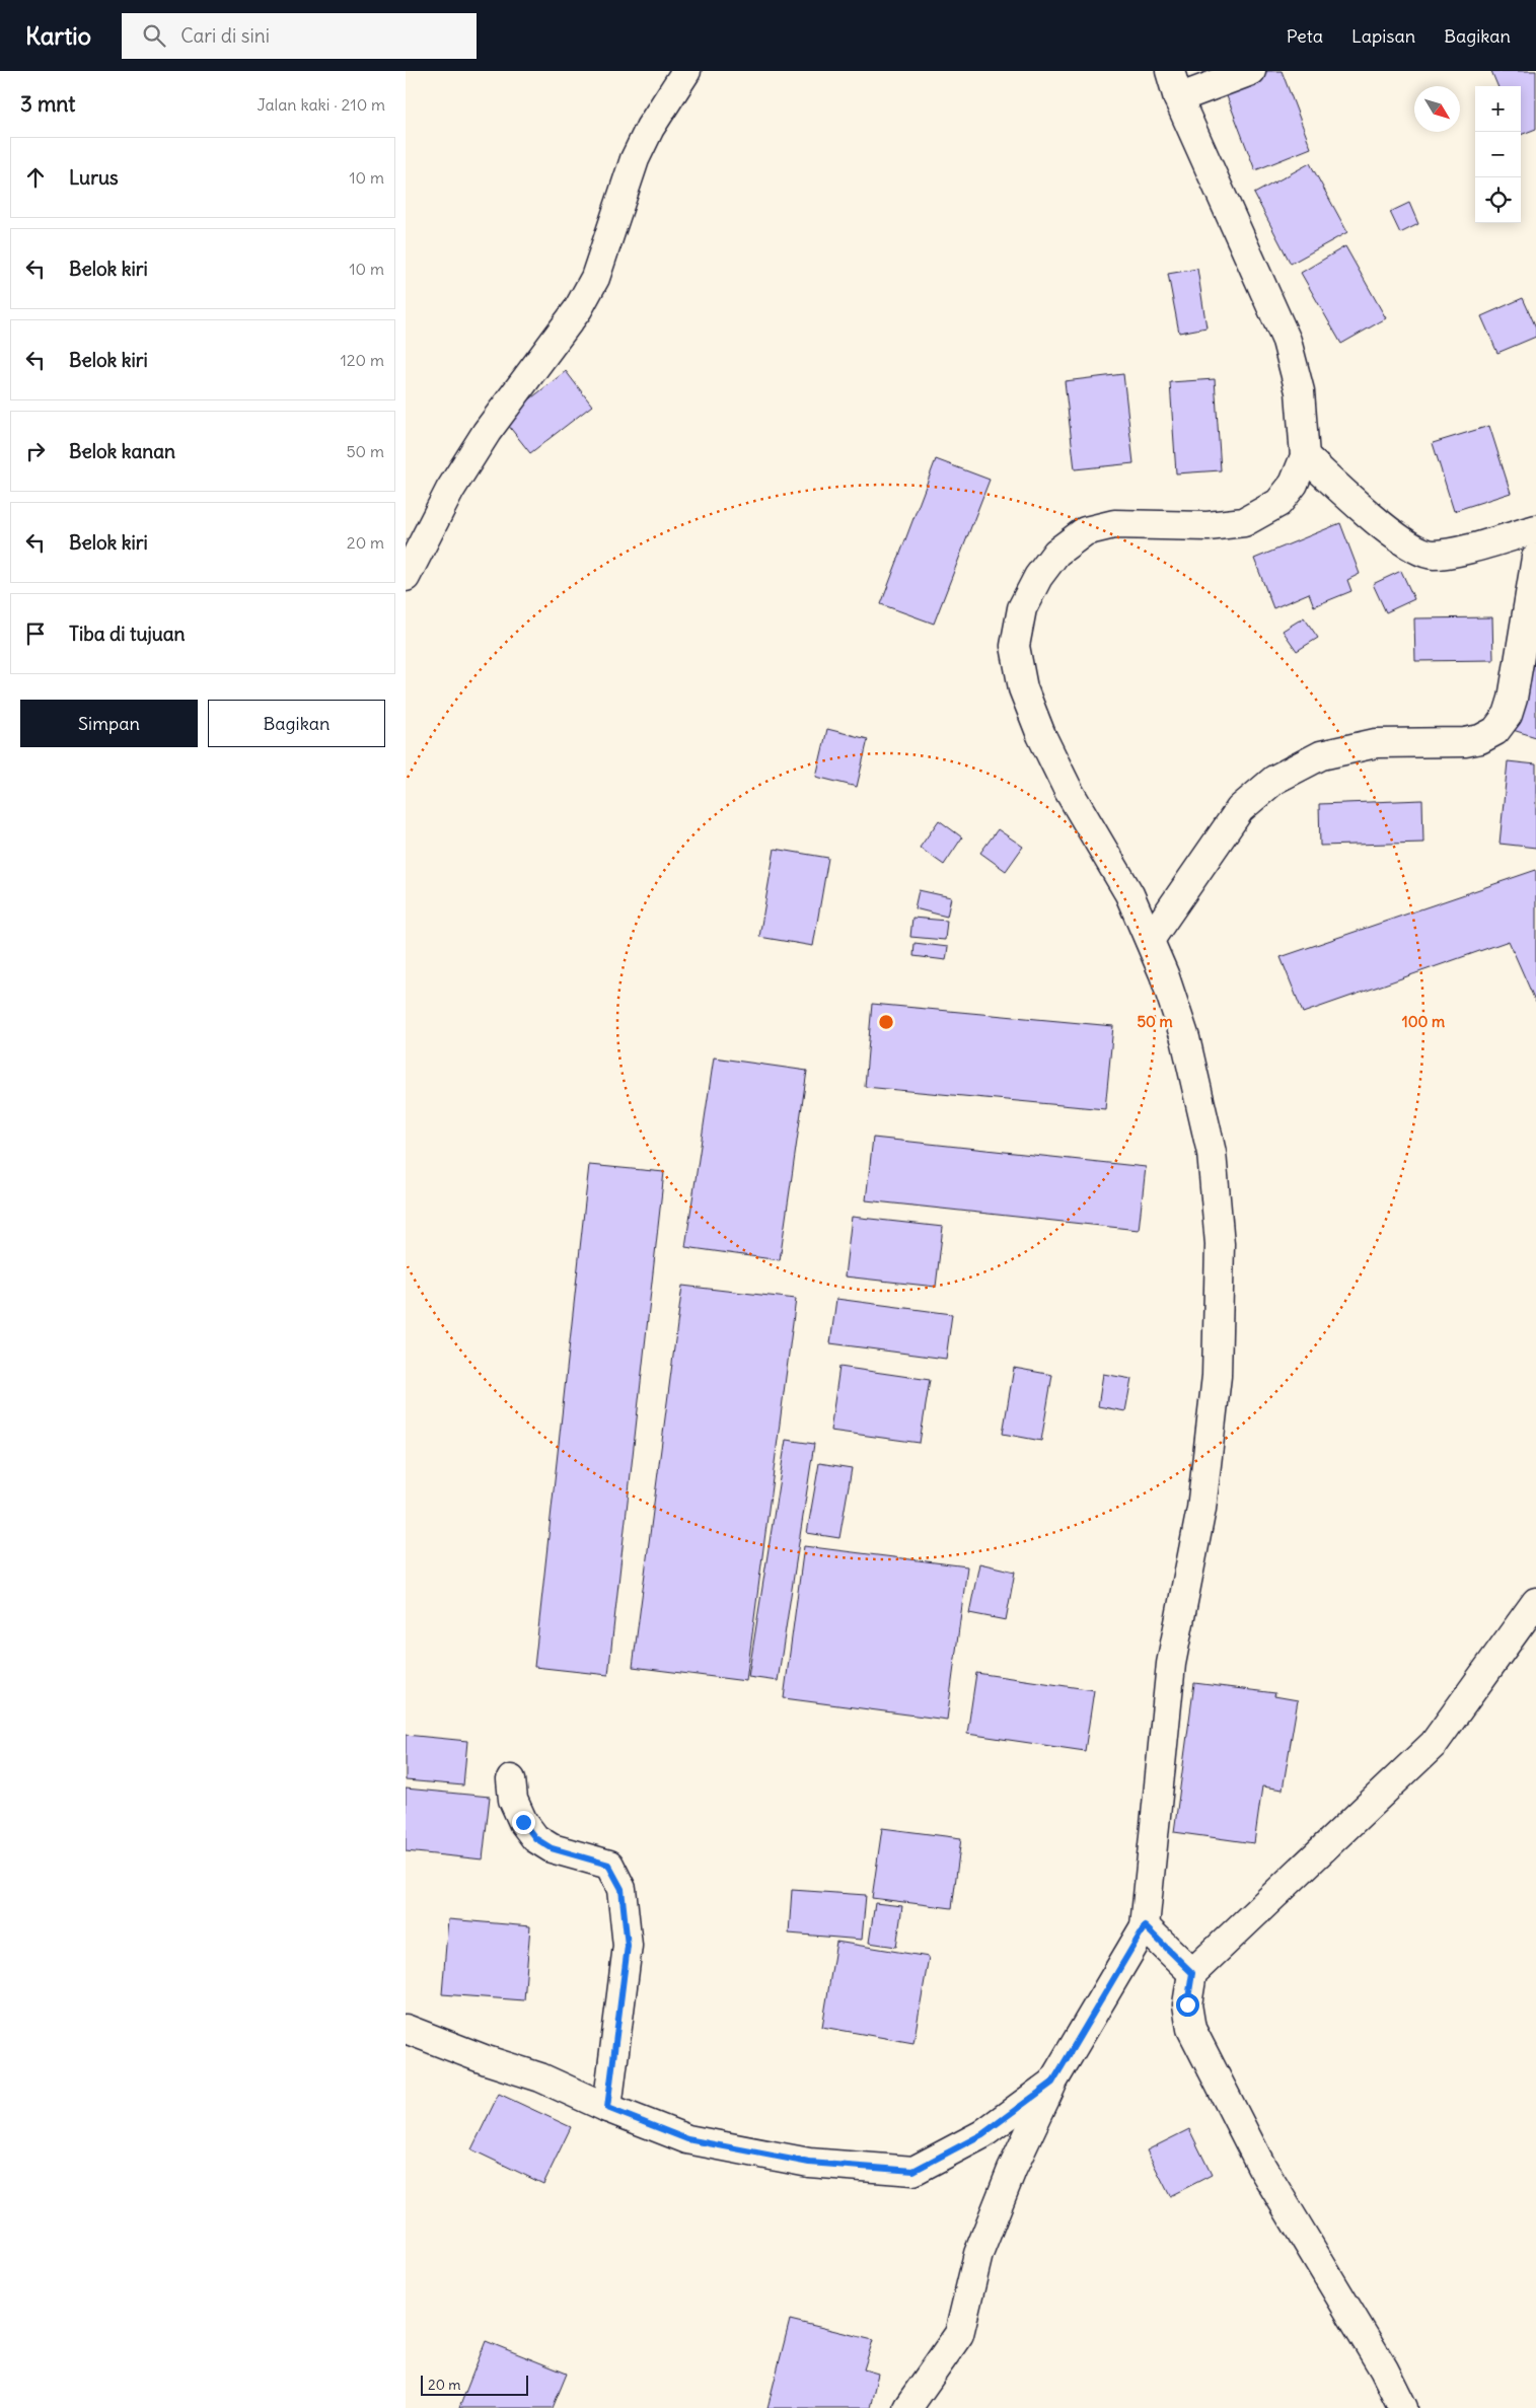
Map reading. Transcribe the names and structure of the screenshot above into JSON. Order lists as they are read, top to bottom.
{
  "scale_bar": "20 m",
  "north": "bottom right",
  "page": {
    "header": "Kartio",
    "search": "Cari di sini",
    "nav": ["Peta", "Lapisan", "Bagikan"],
    "heading": ["3 mnt", "Jalan kaki · 210 m"],
    "map_buttons": ["+", "−"],
    "list": [
      ["Lurus", "10 m"],
      ["Belok kiri", "10 m"],
      ["Belok kiri", "120 m"],
      ["Belok kanan", "50 m"],
      ["Belok kiri", "20 m"],
      "Tiba di tujuan"
    ],
    "buttons": ["Simpan", "Bagikan"],
    "scale": "20 m"
  },
  "rings": ["50 m", "100 m"]
}
